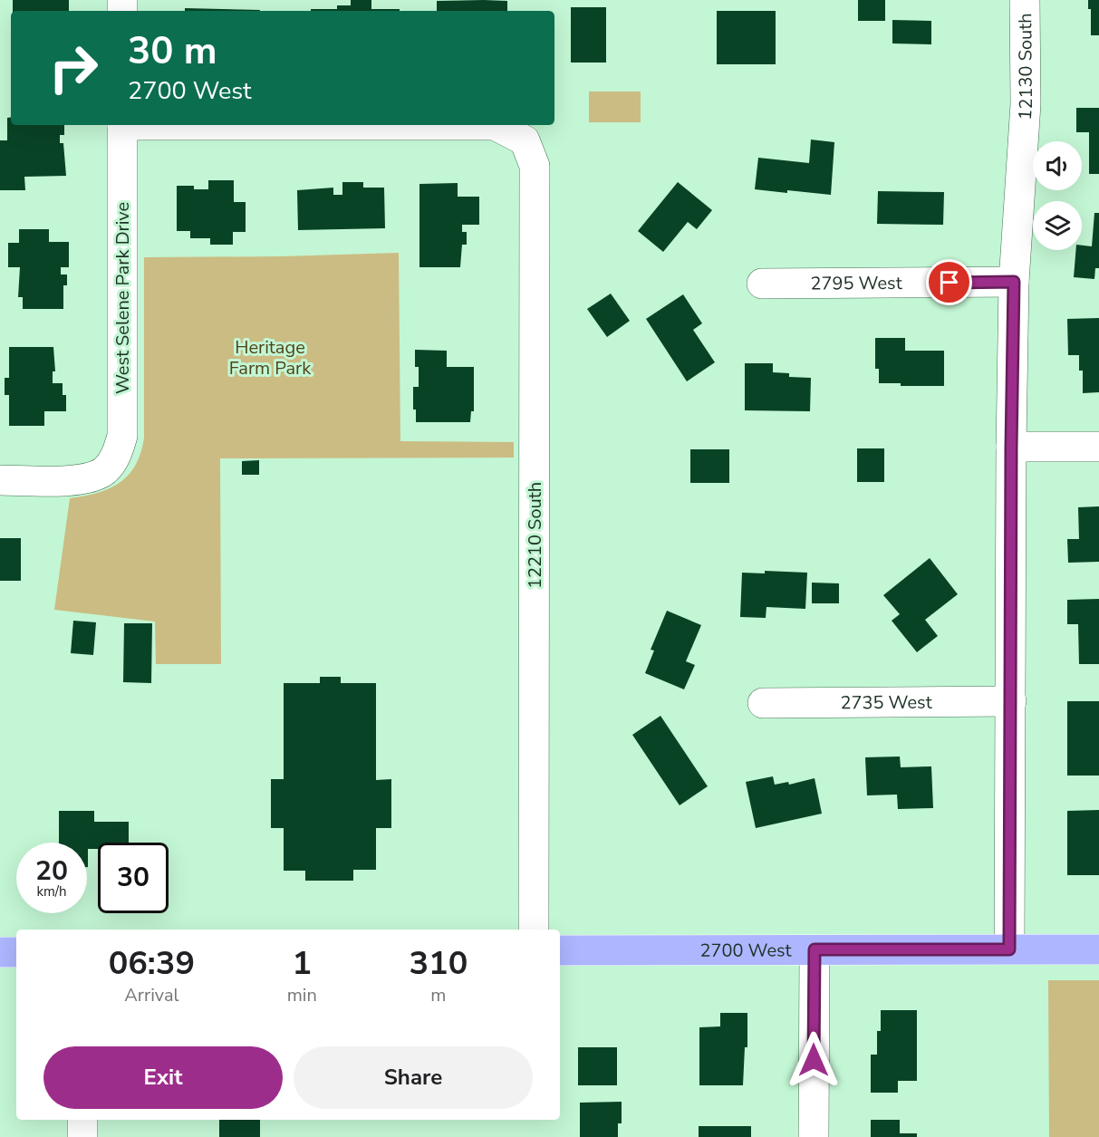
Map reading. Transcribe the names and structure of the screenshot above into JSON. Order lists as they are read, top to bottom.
{
  "streets": {
    "main road": ["2700 West"],
    "street": [
      "12130 South",
      "2795 West",
      "West Selene Park Drive",
      "12210 South",
      "2735 West"
    ]
  },
  "crossings": [
    ["12130 South", "2795 West"],
    ["12130 South", "2735 West"],
    ["12130 South", "2700 West"]
  ],
  "parks": ["Heritage Farm Park"],
  "page": {
    "turn": ["30 m", "2700 West"],
    "speed": "20 km/h",
    "limit": "30",
    "eta": [
      "06:39",
      "Arrival",
      "1",
      "min",
      "310",
      "m"
    ],
    "buttons": ["Exit", "Share"]
  }
}
